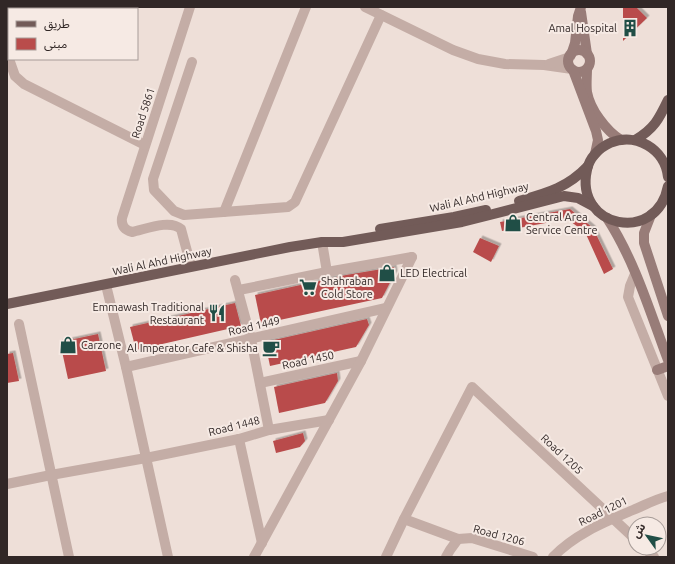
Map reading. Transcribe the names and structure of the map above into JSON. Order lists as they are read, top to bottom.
{
  "streets": {
    "main road": ["Wali Al Ahd Highway"],
    "street": [
      "Road 5861",
      "Road 1449",
      "Road 1450",
      "Road 1448",
      "Road 1205",
      "Road 1201",
      "Road 1206"
    ]
  },
  "crossings": [
    ["Road 5861", "Wali Al Ahd Highway"],
    ["Road 1205", "Road 1201"]
  ],
  "places": {
    "building": ["Amal Hospital"],
    "shop": ["Central Area Service Centre", "LED Electrical", "Carzone"],
    "supermarket": ["Shahraban Cold Store"],
    "restaurant": ["Emmawash Traditional Restaurant"],
    "cafe": ["Al Imperator Cafe & Shisha"]
  },
  "legend": ["طريق", "مبنى"],
  "north": "top left"
}
